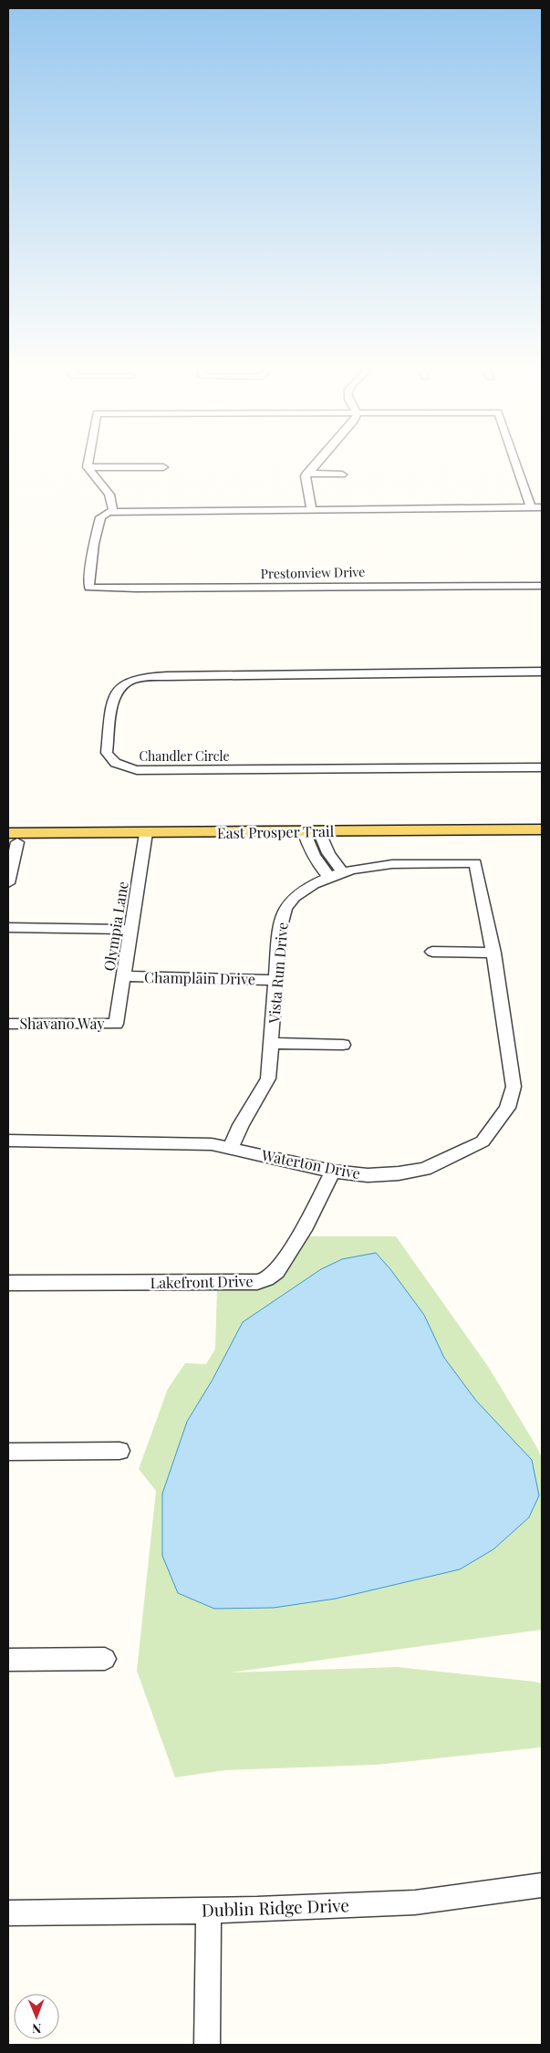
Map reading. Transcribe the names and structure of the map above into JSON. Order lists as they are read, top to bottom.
{
  "streets": {
    "main road": ["East Prosper Trail"],
    "street": [
      "Prestonview Drive",
      "Chandler Circle",
      "Olympia Lane",
      "Vista Run Drive",
      "Champlain Drive",
      "Shavano Way",
      "Waterton Drive",
      "Lakefront Drive",
      "Dublin Ridge Drive"
    ]
  },
  "crossings": [
    ["East Prosper Trail", "Olympia Lane"],
    ["Olympia Lane", "Champlain Drive"],
    ["Olympia Lane", "Shavano Way"],
    ["Vista Run Drive", "Champlain Drive"],
    ["Vista Run Drive", "Waterton Drive"],
    ["Waterton Drive", "Lakefront Drive"]
  ],
  "north": "bottom"
}
